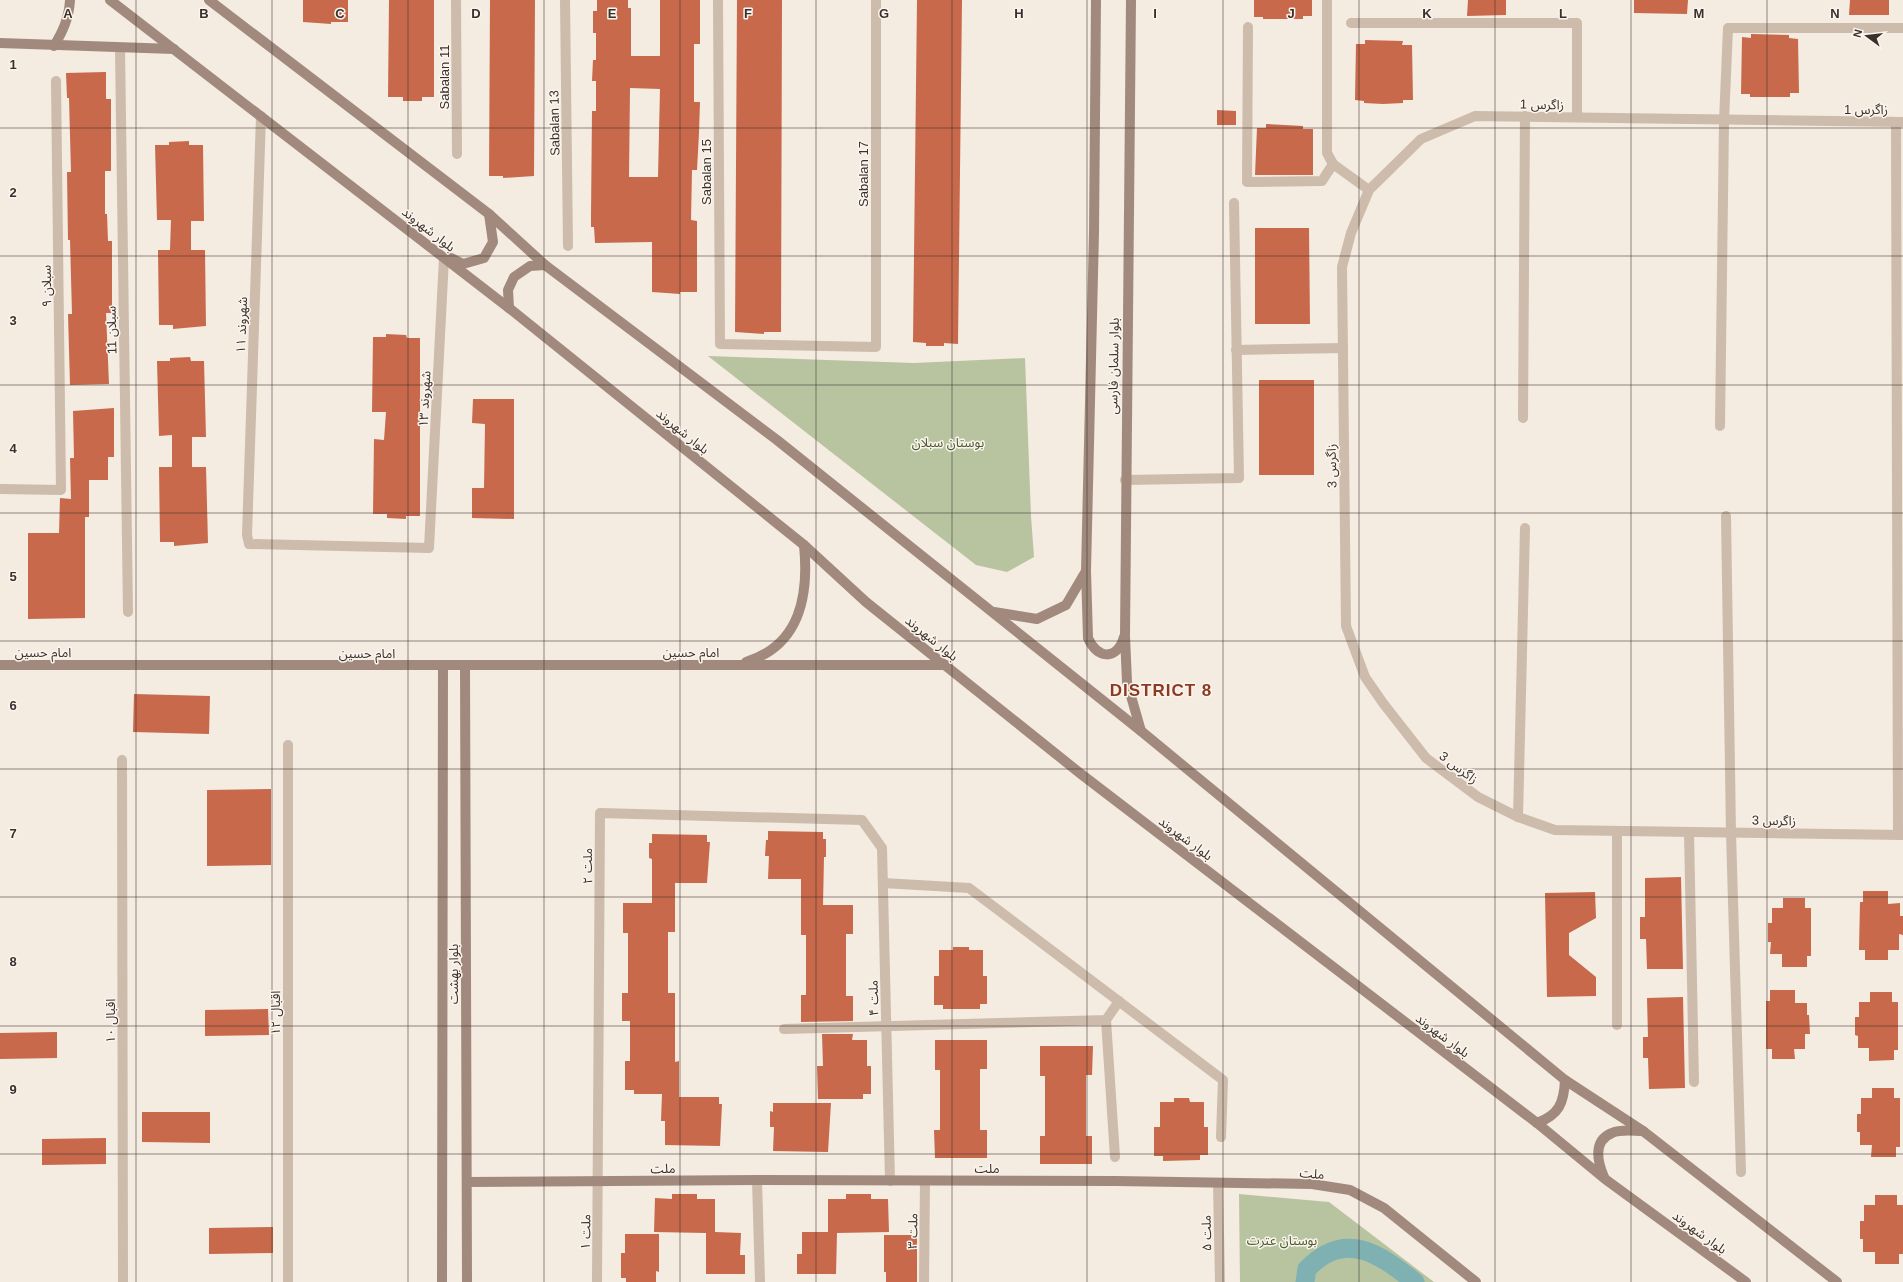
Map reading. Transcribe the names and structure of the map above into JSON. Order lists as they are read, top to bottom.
{
  "streets": {
    "main road": [
      "بلوار شهروند",
      "بلوار سلمان فارسی",
      "امام حسین",
      "بلوار بهشت",
      "ملت"
    ],
    "street": [
      "Sabalan 11",
      "زاگرس 1",
      "Sabalan 13",
      "Sabalan 15",
      "Sabalan 17",
      "سبلان ۹",
      "شهروند ۱۱",
      "سبلان 11",
      "شهروند ۱۳",
      "زاگرس 3",
      "ملت ۲",
      "ملت ۴",
      "اقبال ۱۲",
      "اقبال ۱۰",
      "ملت ۳",
      "ملت ۱",
      "ملت ۵"
    ]
  },
  "crossings": [
    ["زاگرس 1", "زاگرس 3"],
    ["Sabalan 15", "Sabalan 17"],
    ["بلوار شهروند", "شهروند ۱۱"],
    ["بلوار شهروند", "شهروند ۱۳"],
    ["بلوار شهروند", "امام حسین"],
    ["شهروند ۱۱", "شهروند ۱۳"],
    ["امام حسین", "بلوار بهشت"],
    ["ملت ۲", "ملت ۴"],
    ["ملت ۲", "ملت"],
    ["ملت ۲", "ملت ۱"],
    ["بلوار بهشت", "ملت"],
    ["ملت ۴", "ملت"],
    ["ملت", "ملت ۳"],
    ["ملت", "ملت ۱"],
    ["ملت", "ملت ۵"]
  ],
  "districts": ["DISTRICT 8"],
  "parks": ["بوستان سبلان", "بوستان عترت"],
  "north": "left",
  "grid": {
    "columns": [
      "A",
      "B",
      "C",
      "D",
      "E",
      "F",
      "G",
      "H",
      "I",
      "J",
      "K",
      "L",
      "M",
      "N"
    ],
    "rows": [
      "1",
      "2",
      "3",
      "4",
      "5",
      "6",
      "7",
      "8",
      "9"
    ]
  }
}
